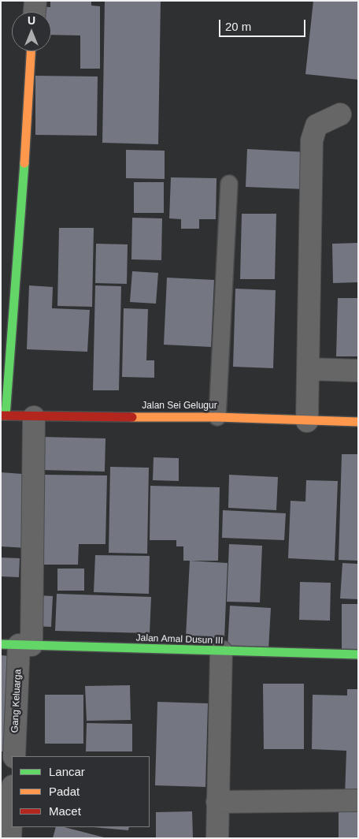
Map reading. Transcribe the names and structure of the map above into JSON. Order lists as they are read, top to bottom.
{
  "streets": {
    "street": ["Jalan Sei Gelugur", "Jalan Amal Dusun III", "Gang Keluarga"]
  },
  "crossings": [
    ["Jalan Sei Gelugur", "Gang Keluarga"],
    ["Jalan Amal Dusun III", "Gang Keluarga"]
  ],
  "legend": ["Lancar", "Padat", "Macet"],
  "scale_bar": "20 m",
  "north": "top"
}
